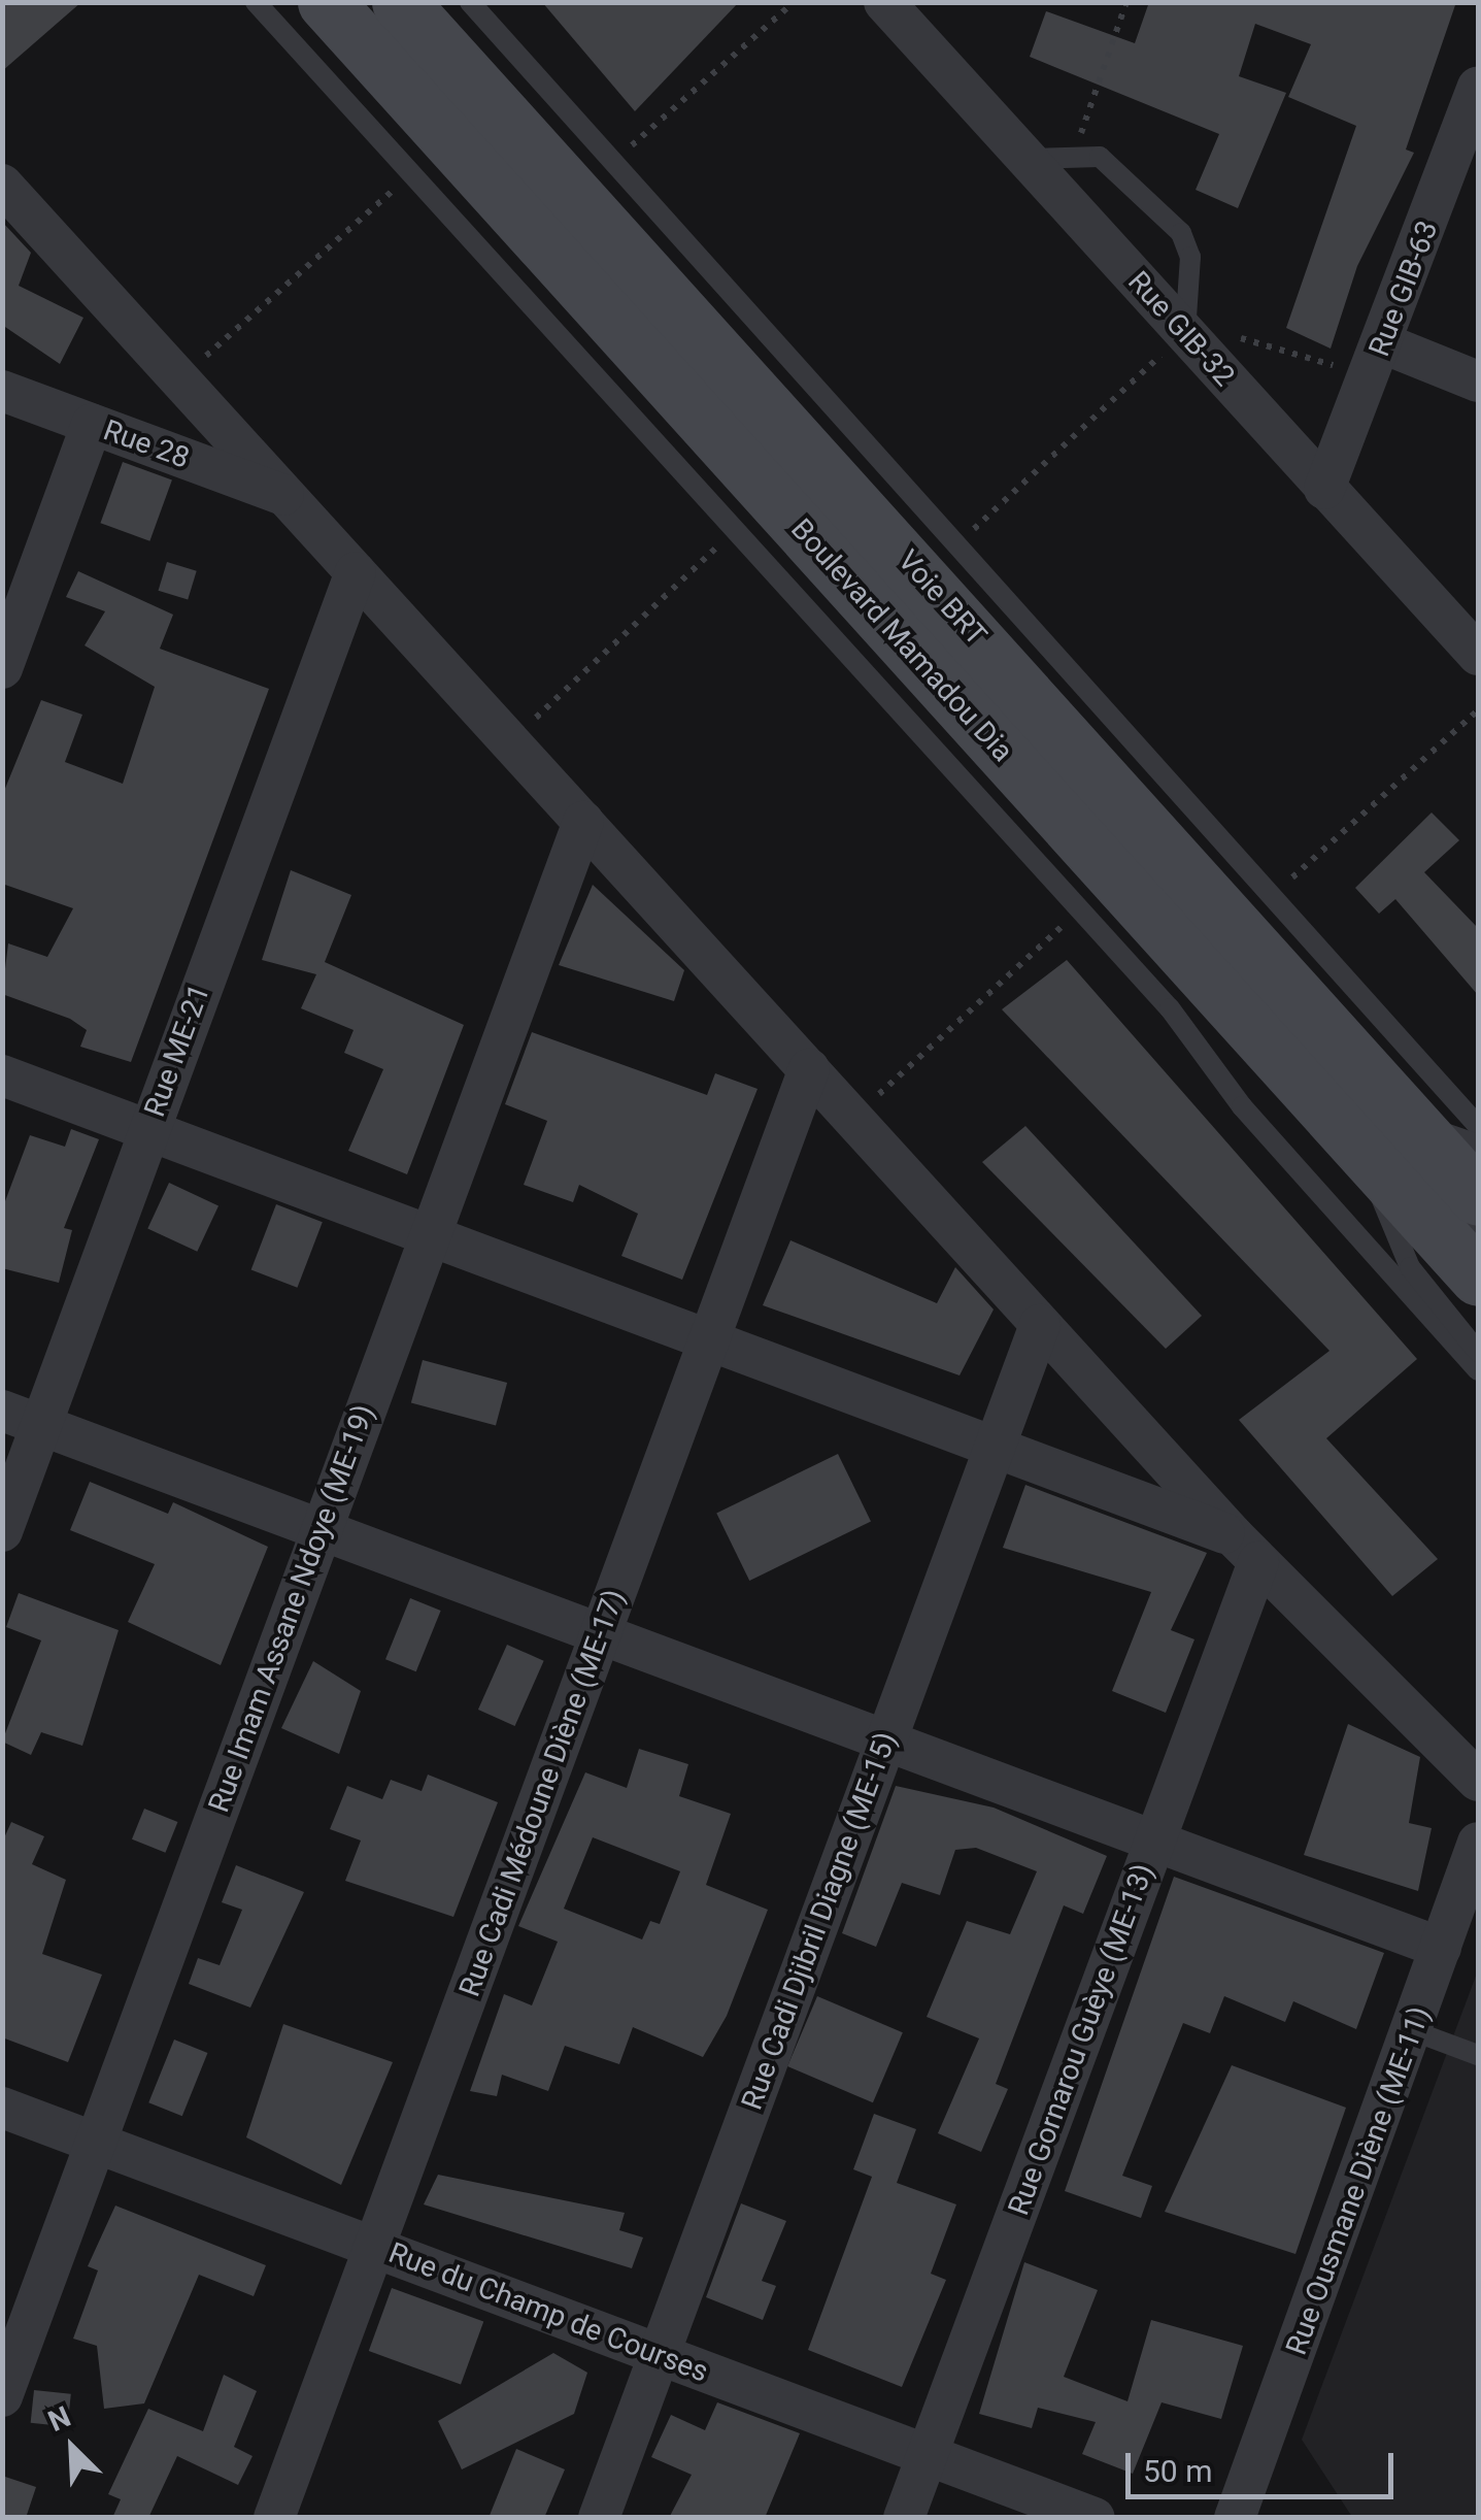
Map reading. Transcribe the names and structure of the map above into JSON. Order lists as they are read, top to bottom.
{
  "streets": {
    "street": [
      "Rue GIB-63",
      "Rue GIB-32",
      "Rue 28",
      "Boulevard Mamadou Dia",
      "Rue ME-21",
      "Rue Imam Assane Ndoye (ME-19)",
      "Rue Cadi Médoune Diène (ME-17)",
      "Rue Cadi Djibril Diagne (ME-15)",
      "Rue Gornarou Guèye (ME-13)",
      "Rue Ousmane Diène (ME-11)",
      "Rue du Champ de Courses"
    ],
    "lane": ["Voie BRT"]
  },
  "crossings": [
    ["Rue GIB-63", "Rue GIB-32"],
    ["Rue Imam Assane Ndoye (ME-19)", "Rue du Champ de Courses"],
    ["Rue Cadi Médoune Diène (ME-17)", "Rue du Champ de Courses"],
    ["Rue Cadi Djibril Diagne (ME-15)", "Rue du Champ de Courses"],
    ["Rue Gornarou Guèye (ME-13)", "Rue du Champ de Courses"]
  ],
  "scale_bar": "50 m",
  "north": "top left"
}
